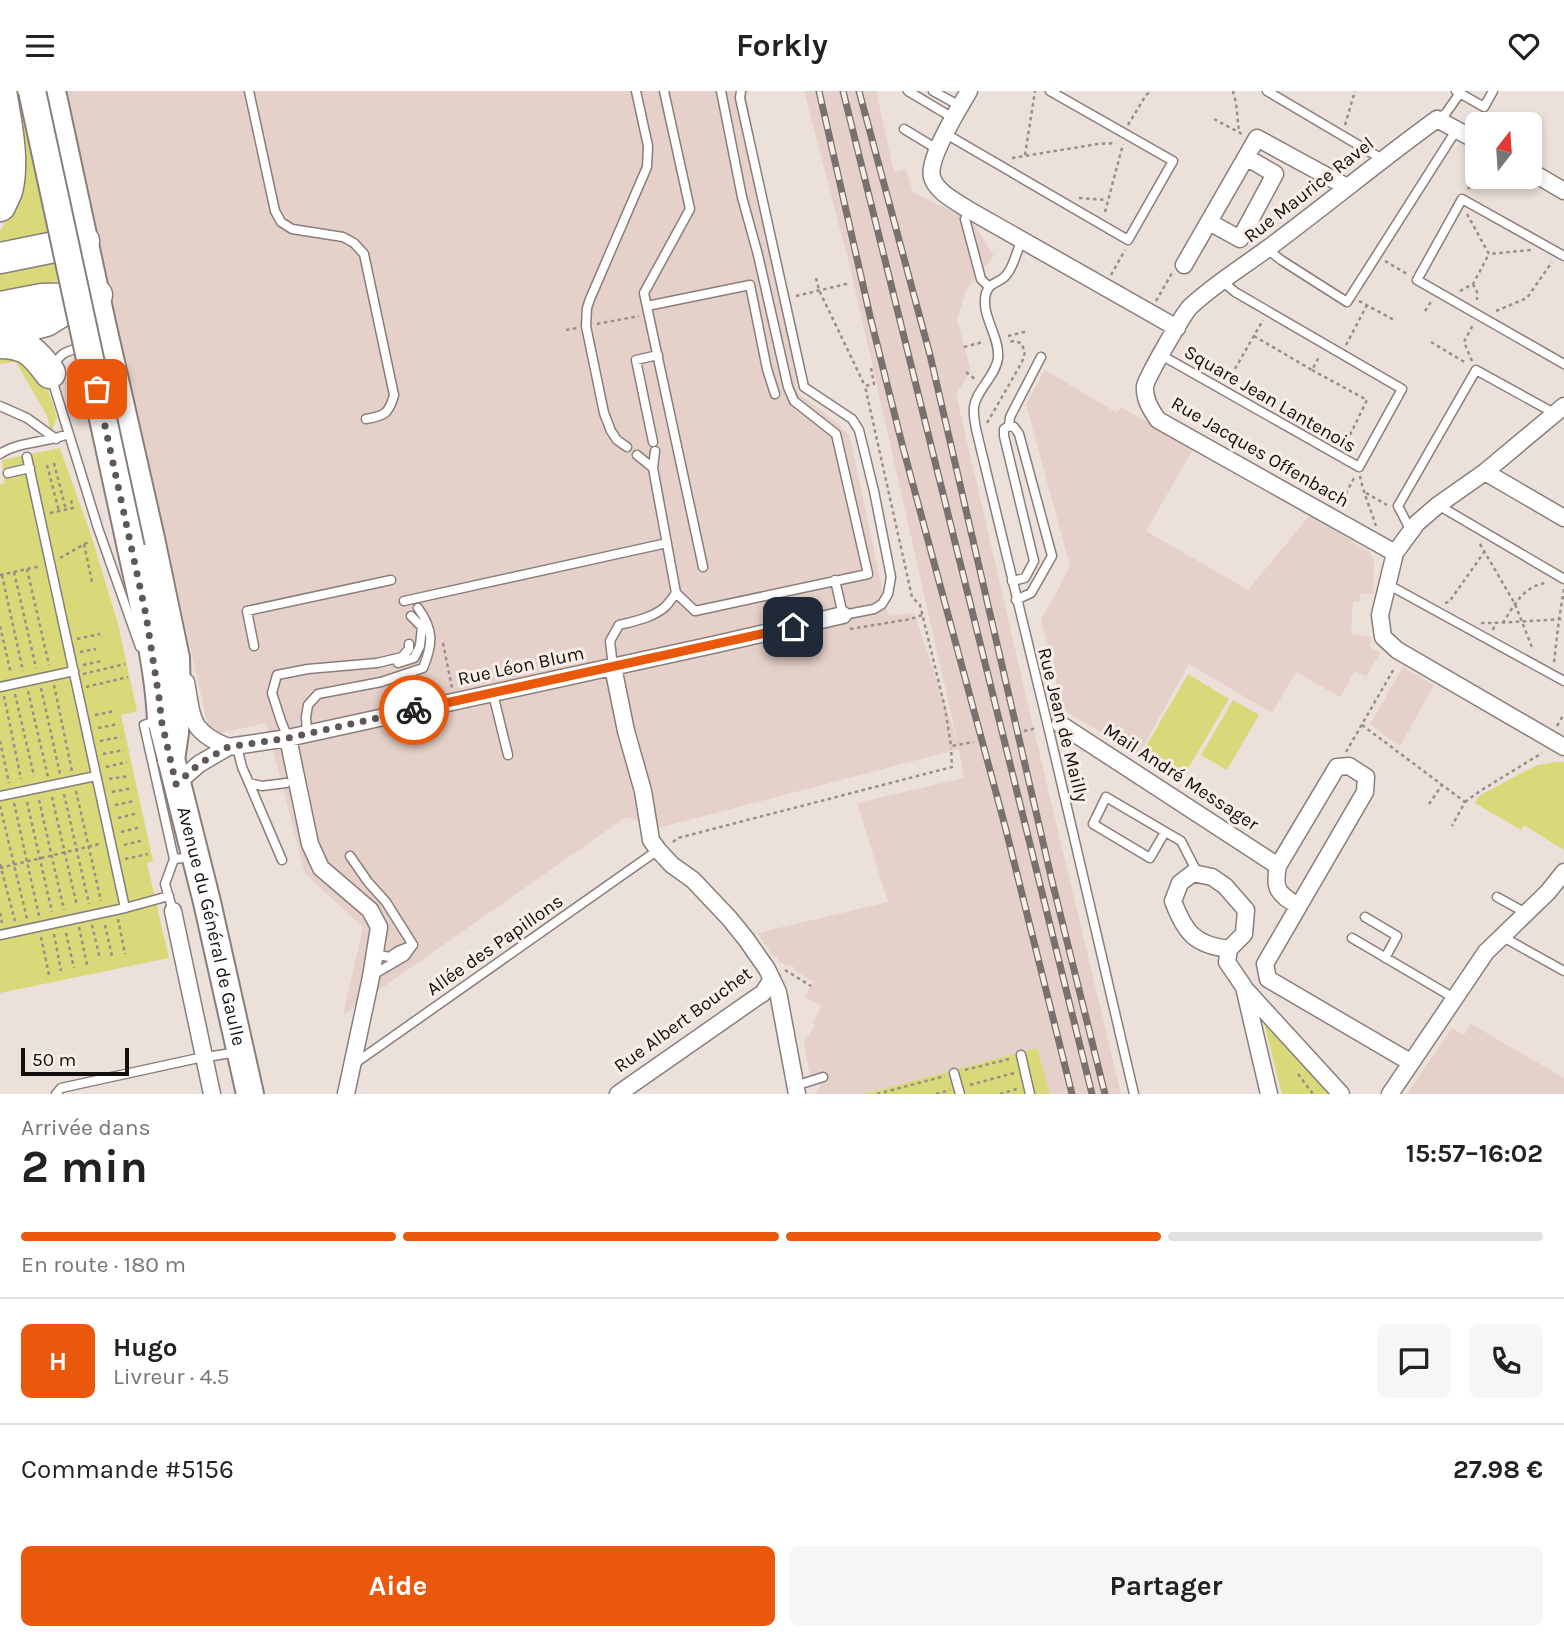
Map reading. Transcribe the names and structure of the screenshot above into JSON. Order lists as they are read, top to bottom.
{
  "streets": {
    "main road": ["Avenue du Général de Gaulle"],
    "street": [
      "Rue Maurice Ravel",
      "Rue Jacques Offenbach",
      "Rue Léon Blum",
      "Mail André Messager",
      "Rue Albert Bouchet"
    ],
    "lane": ["Square Jean Lantenois", "Rue Jean de Mailly", "Allée des Papillons"]
  },
  "crossings": [
    ["Rue Maurice Ravel", "Square Jean Lantenois"],
    ["Rue Maurice Ravel", "Rue Jacques Offenbach"],
    ["Square Jean Lantenois", "Rue Jacques Offenbach"],
    ["Rue Léon Blum", "Avenue du Général de Gaulle"]
  ],
  "scale_bar": "50 m",
  "north": "top",
  "page": {
    "header": "Forkly",
    "scale": "50 m",
    "heading": ["2 min", "Arrivée dans", "15:57–16:02"],
    "panel": [
      "Hugo",
      "Livreur · 4.5",
      "Commande #5156",
      "27.98 €"
    ],
    "bar": "En route · 180 m",
    "round": "H",
    "buttons": ["Aide", "Partager"]
  }
}
